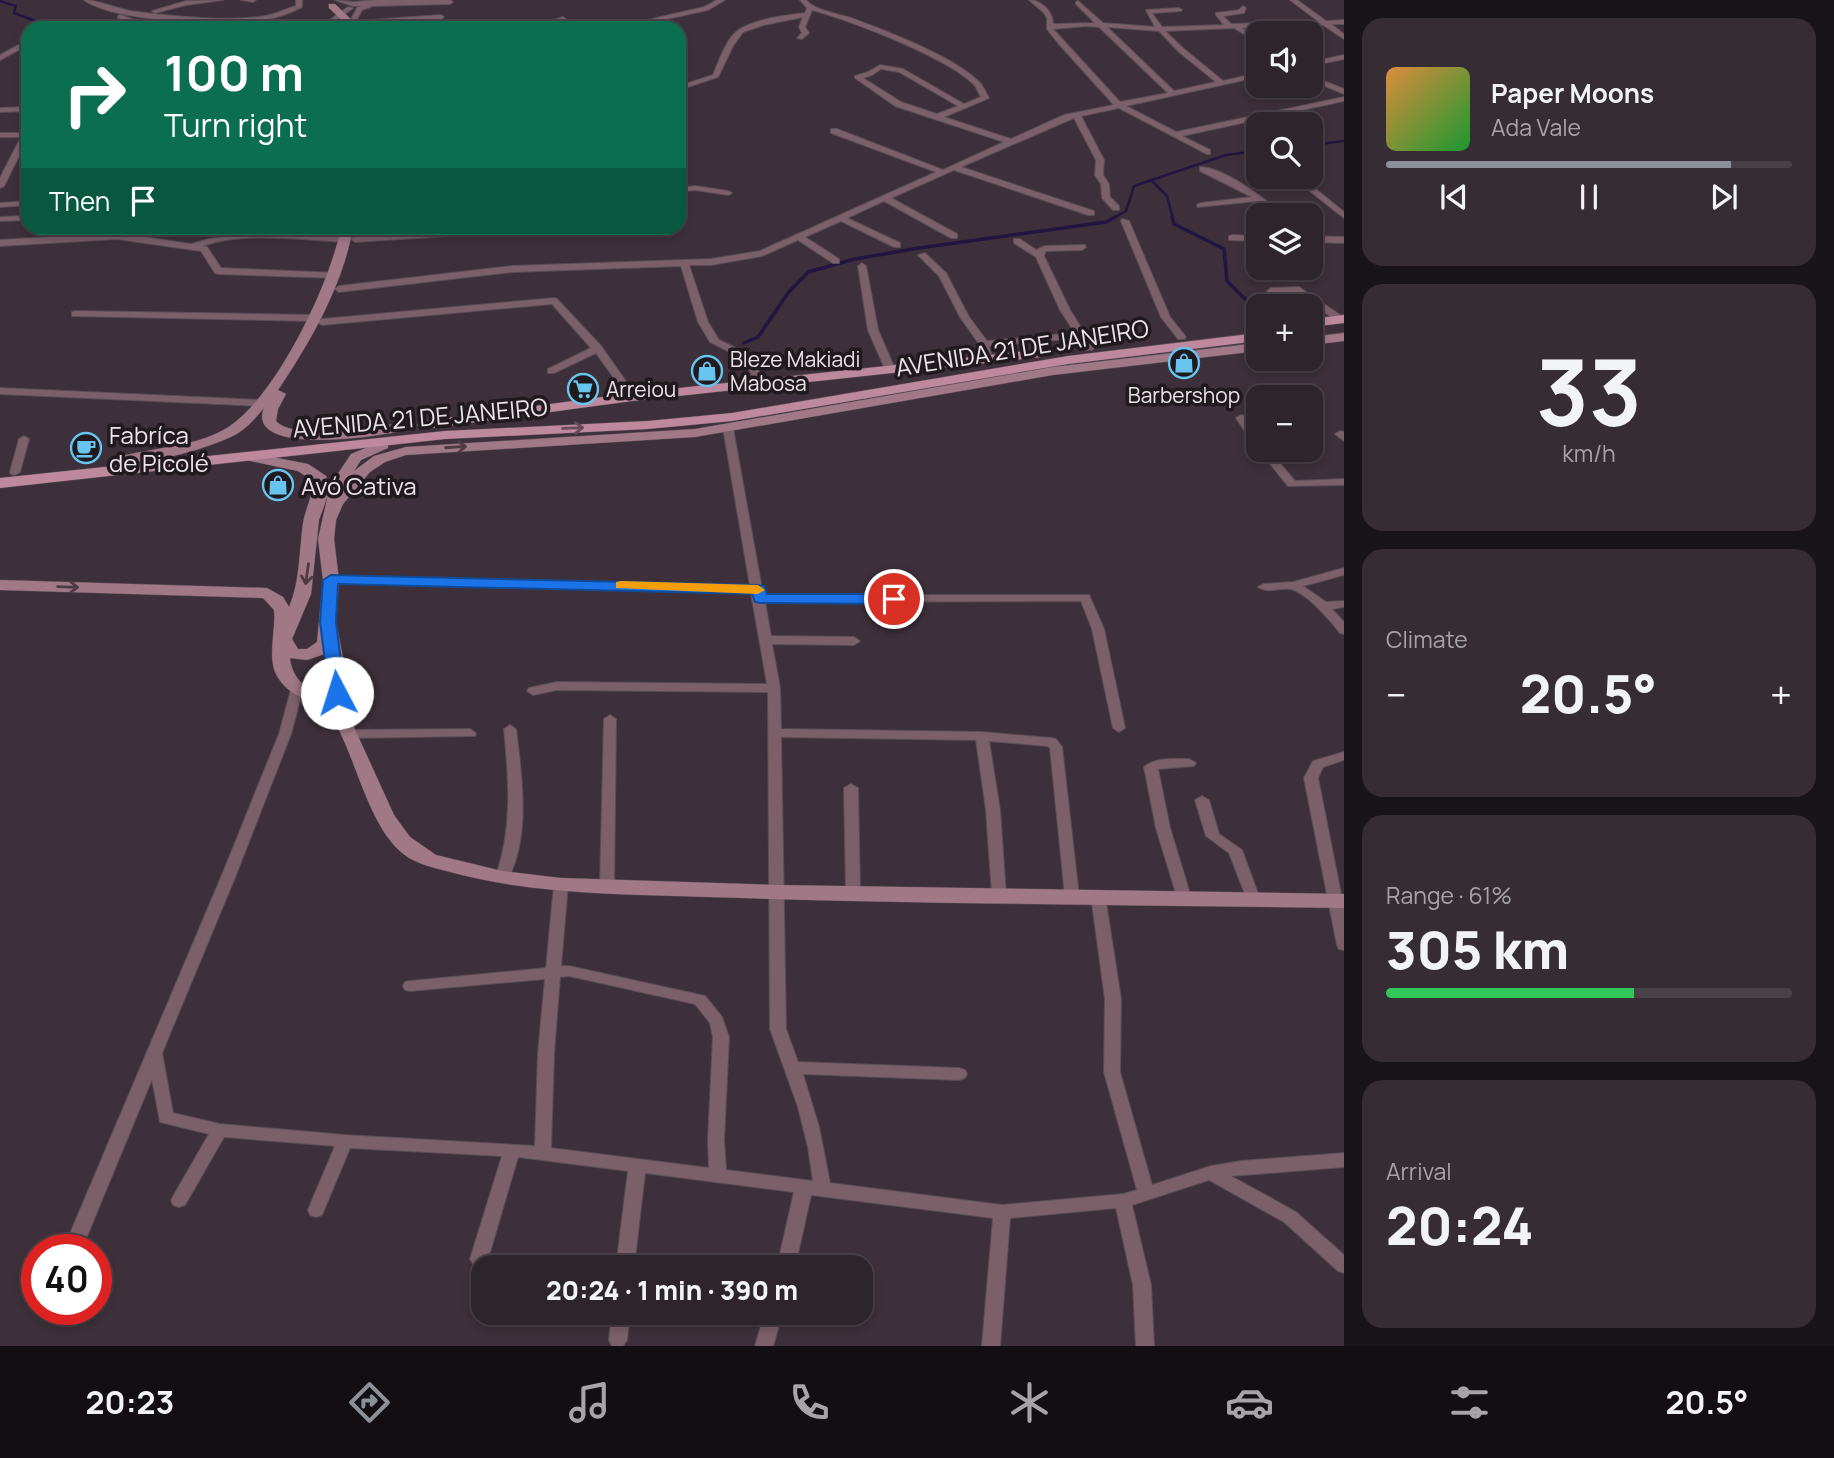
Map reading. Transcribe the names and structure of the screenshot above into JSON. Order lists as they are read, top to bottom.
{
  "streets": {
    "main road": ["AVENIDA 21 DE JANEIRO"]
  },
  "places": {
    "shop": ["Barbershop", "Bleze Makiadi Mabosa", "Avó Cativa"],
    "supermarket": ["Arreiou"],
    "cafe": ["Fabríca de Picolé"]
  },
  "page": {
    "map_buttons": ["+", "−"],
    "turn": ["100 m", "Turn right"],
    "song": ["Paper Moons", "Ada Vale"],
    "then": "Then",
    "tile": [
      ["33", "km/h"],
      "Climate",
      ["Range · 61%", "305 km"],
      ["Arrival", "20:24"]
    ],
    "heat": ["−", "20.5°", "+"],
    "limit": "40",
    "trip": "20:24 · 1 min · 390 m",
    "tabs": ["20:23", "20.5°"]
  }
}
